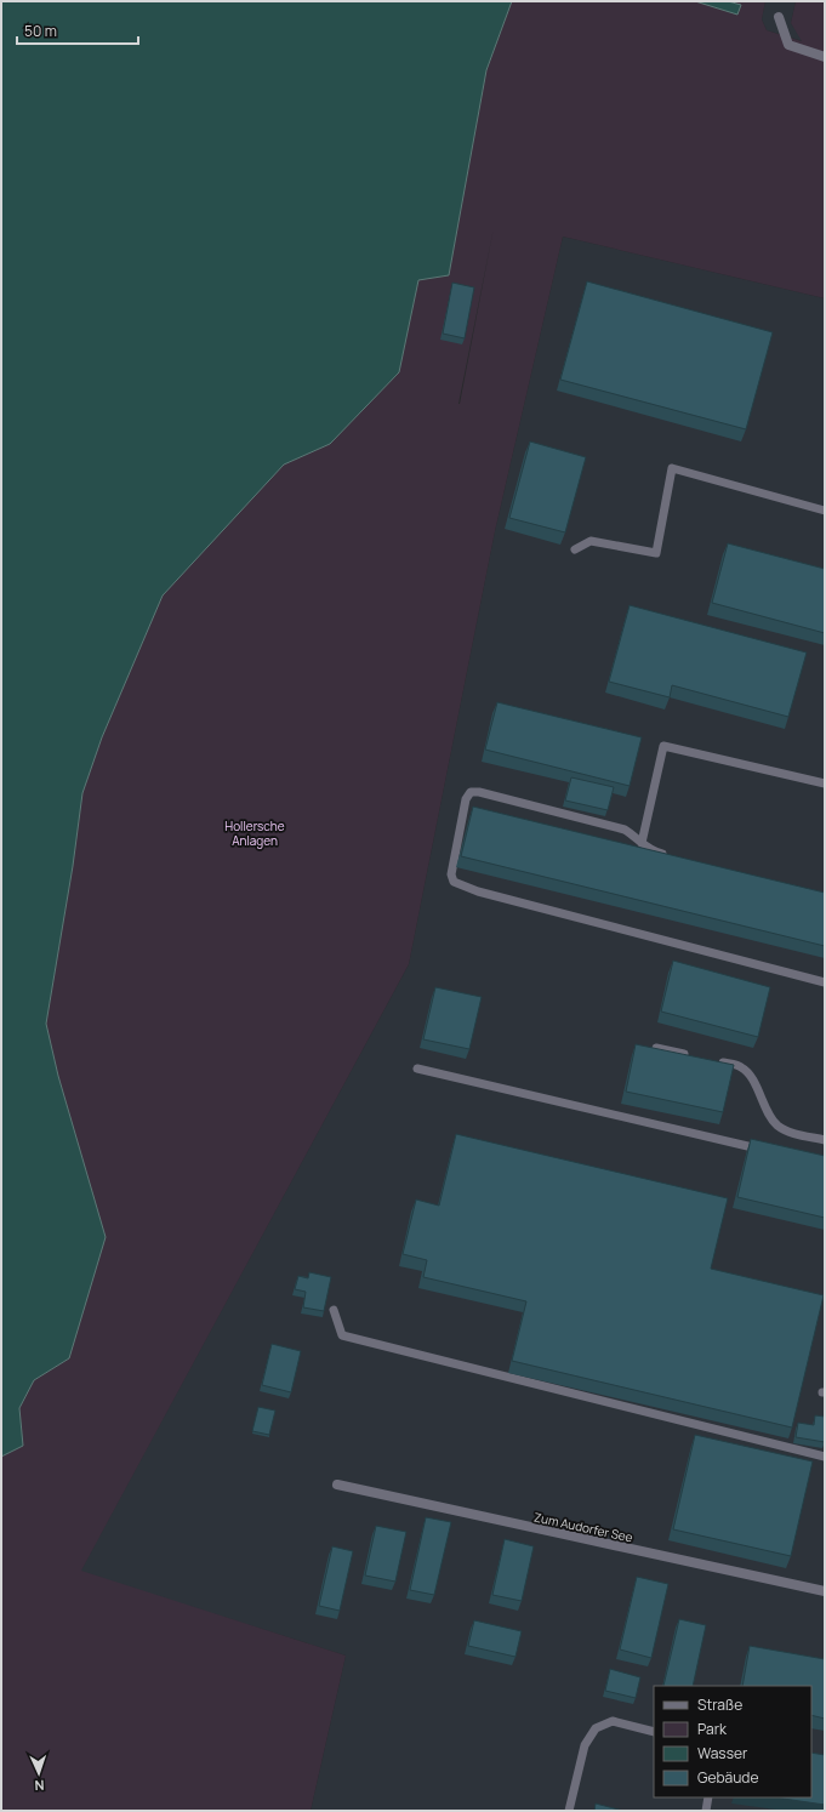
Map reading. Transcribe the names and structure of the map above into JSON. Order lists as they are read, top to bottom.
{
  "streets": {
    "street": ["Zum Audorfer See"]
  },
  "parks": ["Hollersche Anlagen"],
  "legend": [
    "Straße",
    "Park",
    "Wasser",
    "Gebäude"
  ],
  "scale_bar": "50 m",
  "north": "bottom"
}
